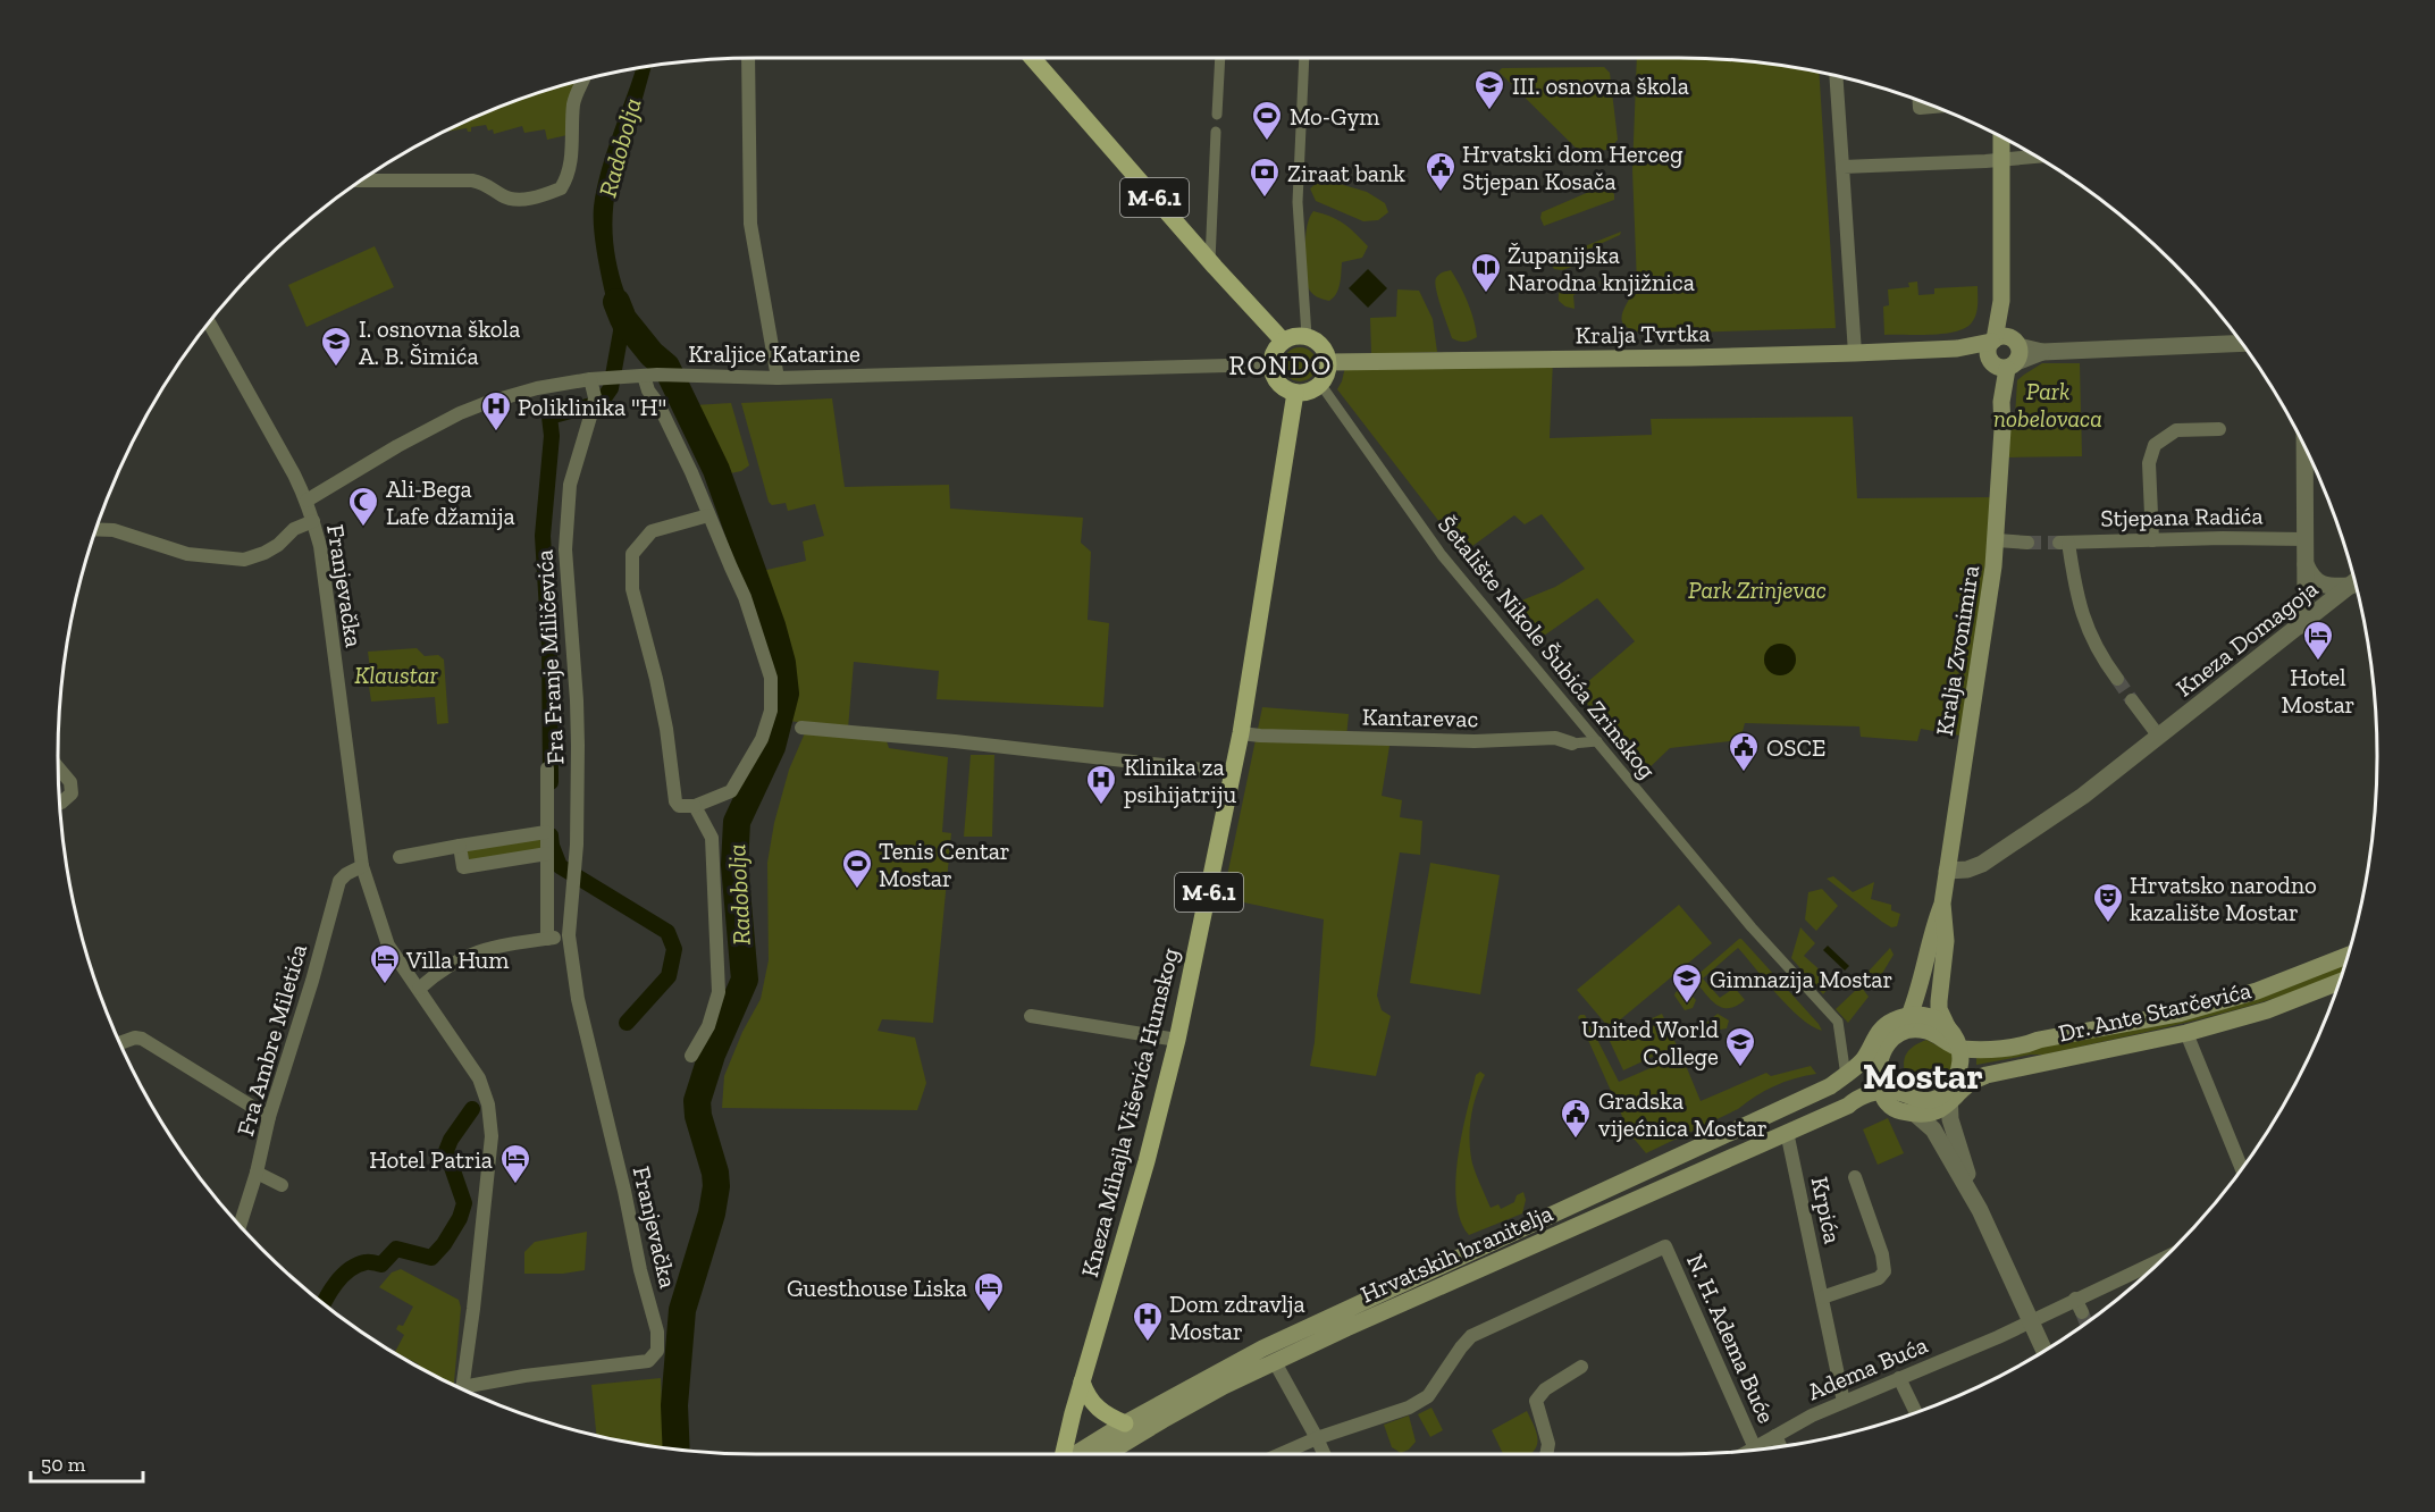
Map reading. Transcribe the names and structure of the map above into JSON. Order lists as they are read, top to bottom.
{
  "streets": {
    "main road": [
      "M-6.1",
      "Kralja Tvrtka",
      "Kralja Zvonimira",
      "Dr. Ante Starčevića",
      "Kneza Mihajla Viševića Humskog",
      "Hrvatskih branitelja"
    ],
    "street": [
      "Kraljice Katarine",
      "Stjepana Radića",
      "Franjevačka",
      "Kneza Domagoja",
      "Šetalište Nikole Šubića Zrinskog",
      "Fra Franje Miličevića",
      "Kantarevac",
      "Fra Ambre Miletića",
      "Krpića",
      "N. H. Adema Buće",
      "Adema Buća"
    ]
  },
  "crossings": [
    ["M-6.1", "Kralja Tvrtka"],
    ["M-6.1", "Kraljice Katarine"],
    ["M-6.1", "Šetalište Nikole Šubića Zrinskog"],
    ["M-6.1", "Kneza Mihajla Viševića Humskog"],
    ["Kralja Tvrtka", "Kraljice Katarine"],
    ["Kralja Tvrtka", "Šetalište Nikole Šubića Zrinskog"],
    ["Kralja Tvrtka", "Kralja Zvonimira"],
    ["Kralja Tvrtka", "Kneza Mihajla Viševića Humskog"],
    ["Kraljice Katarine", "Franjevačka"],
    ["Kraljice Katarine", "Šetalište Nikole Šubića Zrinskog"],
    ["Kraljice Katarine", "Fra Franje Miličevića"],
    ["Kraljice Katarine", "Kneza Mihajla Viševića Humskog"],
    ["Franjevačka", "Fra Franje Miličevića"],
    ["Franjevačka", "Fra Ambre Miletića"],
    ["Kneza Domagoja", "Kralja Zvonimira"],
    ["Šetalište Nikole Šubića Zrinskog", "Kantarevac"],
    ["Šetalište Nikole Šubića Zrinskog", "Kneza Mihajla Viševića Humskog"],
    ["Kralja Zvonimira", "Dr. Ante Starčevića"],
    ["Kantarevac", "Kneza Mihajla Viševića Humskog"],
    ["Dr. Ante Starčevića", "Hrvatskih branitelja"],
    ["Krpića", "Hrvatskih branitelja"],
    ["Krpića", "Adema Buća"],
    ["N. H. Adema Buće", "Adema Buća"]
  ],
  "districts": ["RONDO", "Mostar"],
  "water": ["Radobolja"],
  "parks": ["Park nobelovaca", "Park Zrinjevac", "Klaustar"],
  "places": {
    "school or university": [
      "III. osnovna škola",
      "I. osnovna škola A. B. Šimića",
      "Gimnazija Mostar",
      "United World College"
    ],
    "sports": ["Mo-Gym", "Tenis Centar Mostar"],
    "public building": ["Hrvatski dom Herceg Stjepan Kosača", "OSCE", "Gradska vijećnica Mostar"],
    "bank": ["Ziraat bank"],
    "library": ["Županijska Narodna knjižnica"],
    "hospital": ["Poliklinika \"H\"", "Klinika za psihijatriju", "Dom zdravlja Mostar"],
    "mosque": ["Ali-Bega Lafe džamija"],
    "hotel": [
      "Hotel Mostar",
      "Villa Hum",
      "Hotel Patria",
      "Guesthouse Liska"
    ],
    "theatre": ["Hrvatsko narodno kazalište Mostar"]
  },
  "scale_bar": "50 m"
}
